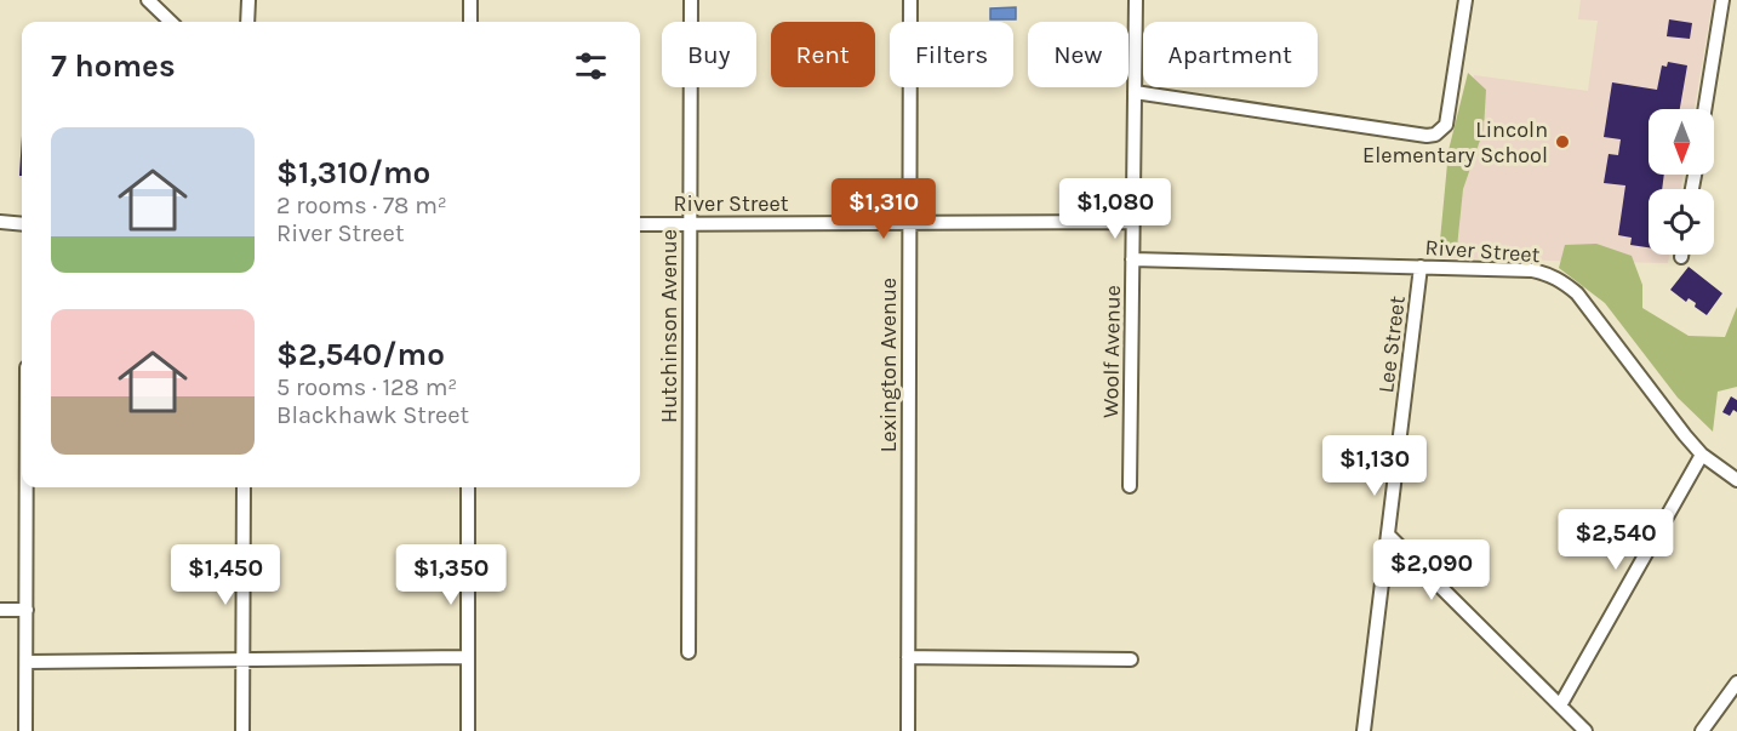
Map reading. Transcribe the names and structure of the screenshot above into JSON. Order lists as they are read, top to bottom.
{
  "streets": {
    "street": [
      "River Street",
      "Hutchinson Avenue",
      "Lee Street",
      "Woolf Avenue",
      "Lexington Avenue"
    ]
  },
  "crossings": [
    ["River Street", "Hutchinson Avenue"],
    ["River Street", "Lee Street"],
    ["River Street", "Woolf Avenue"],
    ["River Street", "Lexington Avenue"]
  ],
  "places": ["Lincoln Elementary School"],
  "north": "bottom",
  "page": {
    "chip": [
      "Buy",
      "Rent",
      "Filters",
      "New",
      "Apartment"
    ],
    "heading": "7 homes",
    "list": [
      {
        "name": "$1,310/mo",
        "note": "2 rooms · 78 m² · River Street"
      },
      {
        "name": "$2,540/mo",
        "note": "5 rooms · 128 m² · Blackhawk Street"
      }
    ],
    "price": [
      "$1,310",
      "$1,080",
      "$1,130",
      "$2,540",
      "$2,090",
      "$1,450",
      "$1,350"
    ]
  }
}
